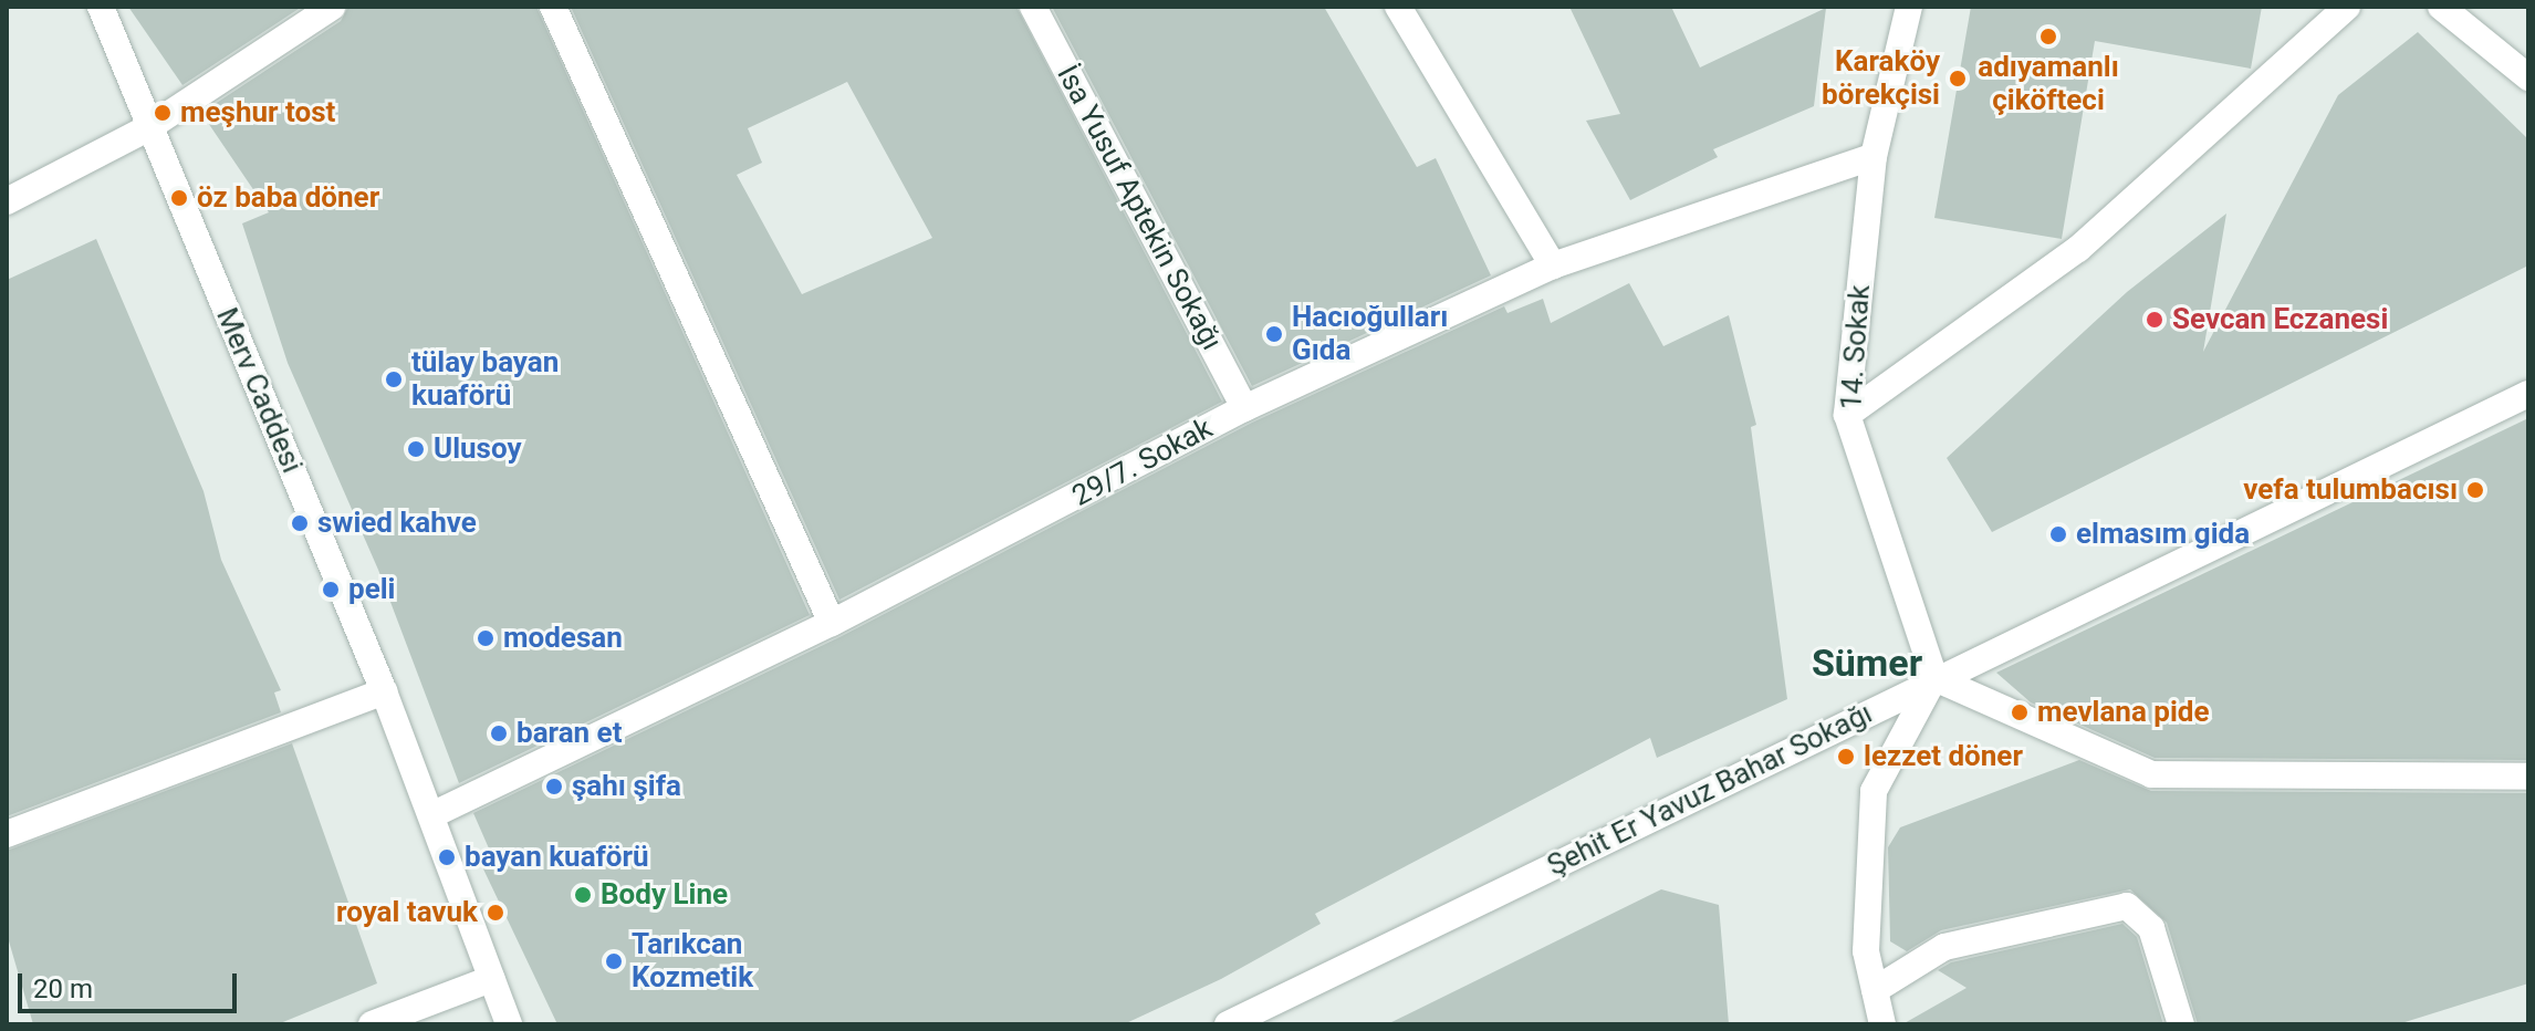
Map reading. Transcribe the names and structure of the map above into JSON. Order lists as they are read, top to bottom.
{
  "streets": {
    "street": [
      "İsa Yusuf Aptekin Sokağı",
      "14. Sokak",
      "Merv Caddesi",
      "29/7. Sokak",
      "Şehit Er Yavuz Bahar Sokağı"
    ]
  },
  "crossings": [
    ["İsa Yusuf Aptekin Sokağı", "29/7. Sokak"],
    ["14. Sokak", "29/7. Sokak"],
    ["14. Sokak", "Şehit Er Yavuz Bahar Sokağı"],
    ["Merv Caddesi", "29/7. Sokak"]
  ],
  "districts": ["Sümer"],
  "places": [
    "adıyamanlı çiköfteci",
    "Karaköy börekçisi",
    "meşhur tost",
    "öz baba döner",
    "Sevcan Eczanesi",
    "Hacıoğulları Gıda",
    "tülay bayan kuaförü",
    "Ulusoy",
    "vefa tulumbacısı",
    "swied kahve",
    "elmasım gida",
    "peli",
    "modesan",
    "mevlana pide",
    "baran et",
    "lezzet döner",
    "şahı şifa",
    "bayan kuaförü",
    "Body Line",
    "royal tavuk",
    "Tarıkcan Kozmetik"
  ],
  "scale_bar": "20 m"
}
